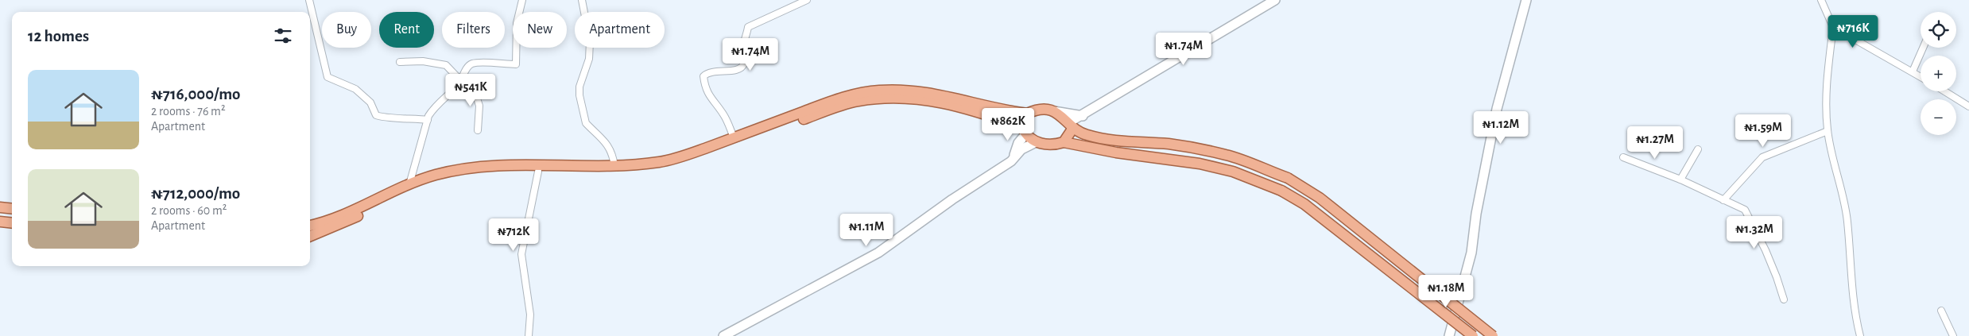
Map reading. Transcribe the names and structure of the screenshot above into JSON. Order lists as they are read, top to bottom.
{
  "page": {
    "map_buttons": ["+", "−"],
    "chip": [
      "Buy",
      "Rent",
      "Filters",
      "New",
      "Apartment"
    ],
    "heading": "12 homes",
    "price": [
      "₦716K",
      "₦1.74M",
      "₦1.74M",
      "₦541K",
      "₦862K",
      "₦1.12M",
      "₦1.59M",
      "₦1.27M",
      "₦1.11M",
      "₦1.32M",
      "₦712K",
      "₦1.18M"
    ],
    "list": [
      {
        "name": "₦716,000/mo",
        "note": "2 rooms · 76 m² · Apartment"
      },
      {
        "name": "₦712,000/mo",
        "note": "2 rooms · 60 m² · Apartment"
      }
    ]
  }
}
